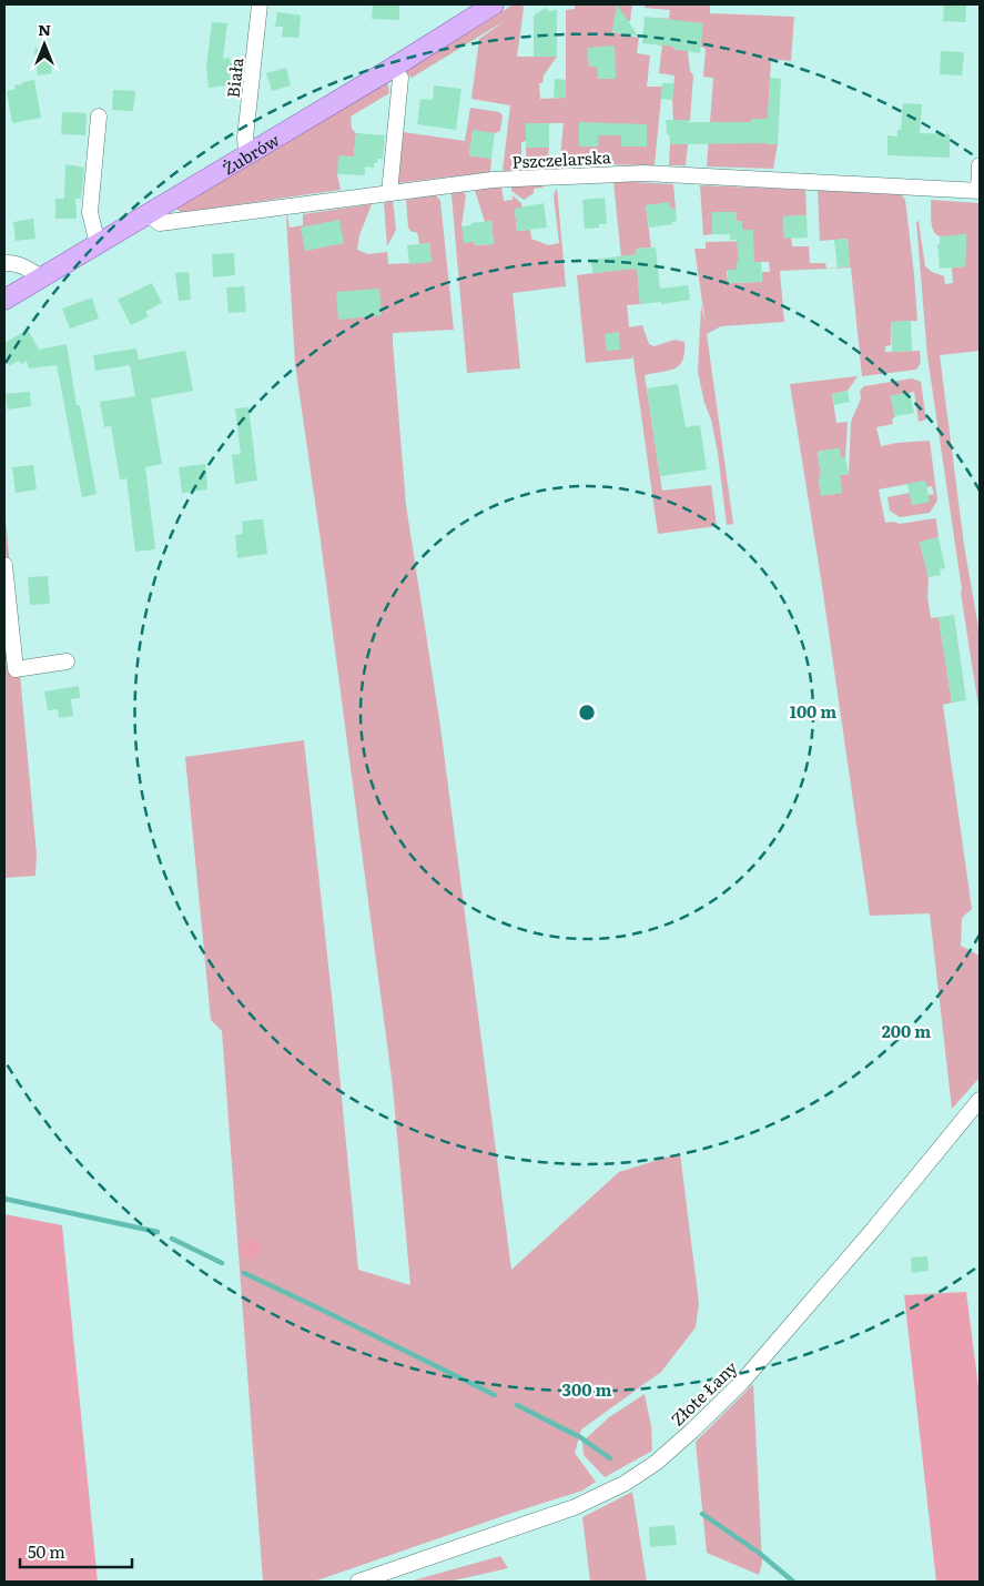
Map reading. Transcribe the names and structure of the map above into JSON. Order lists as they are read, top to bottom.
{
  "streets": {
    "main road": ["Żubrów"],
    "street": ["Biała", "Pszczelarska", "Złote Łany"]
  },
  "crossings": [
    ["Biała", "Żubrów"],
    ["Żubrów", "Pszczelarska"]
  ],
  "scale_bar": "50 m",
  "north": "top",
  "rings": ["100 m", "200 m", "300 m"]
}
